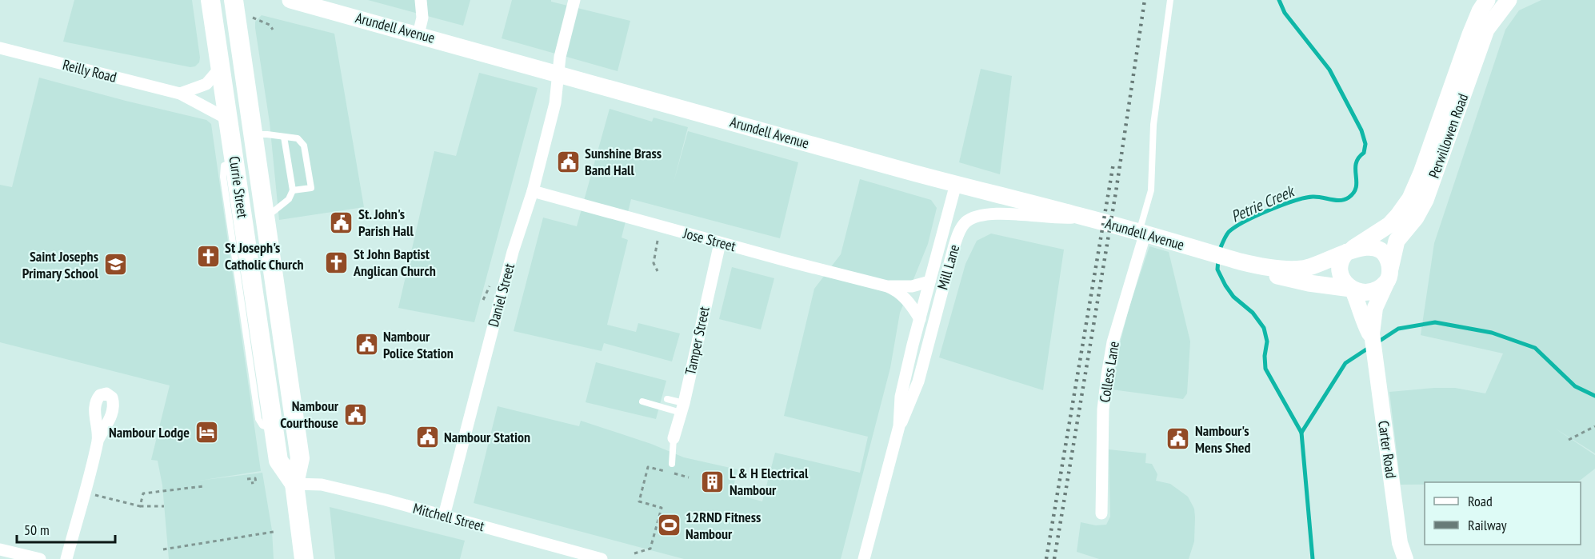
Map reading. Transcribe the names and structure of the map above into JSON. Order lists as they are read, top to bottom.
{
  "streets": {
    "main road": ["Arundell Avenue", "Perwillowen Road", "Currie Street"],
    "street": [
      "Reilly Road",
      "Jose Street",
      "Mill Lane",
      "Daniel Street",
      "Tamper Street",
      "Colless Lane",
      "Carter Road",
      "Mitchell Street"
    ]
  },
  "crossings": [
    ["Arundell Avenue", "Perwillowen Road"],
    ["Arundell Avenue", "Mill Lane"],
    ["Arundell Avenue", "Daniel Street"],
    ["Arundell Avenue", "Colless Lane"],
    ["Arundell Avenue", "Carter Road"],
    ["Reilly Road", "Currie Street"],
    ["Perwillowen Road", "Carter Road"],
    ["Currie Street", "Mitchell Street"],
    ["Jose Street", "Mill Lane"],
    ["Jose Street", "Daniel Street"],
    ["Jose Street", "Tamper Street"],
    ["Daniel Street", "Mitchell Street"]
  ],
  "water": ["Petrie Creek"],
  "places": {
    "public building": [
      "Sunshine Brass Band Hall",
      "St. John's Parish Hall",
      "Nambour Police Station",
      "Nambour Courthouse",
      "Nambour Station",
      "Nambour's Mens Shed"
    ],
    "church": ["St Joseph's Catholic Church", "St John Baptist Anglican Church"],
    "school or university": ["Saint Josephs Primary School"],
    "hotel": ["Nambour Lodge"],
    "building": ["L & H Electrical Nambour"],
    "sports": ["12RND Fitness Nambour"]
  },
  "legend": ["Road", "Railway"],
  "scale_bar": "50 m"
}
